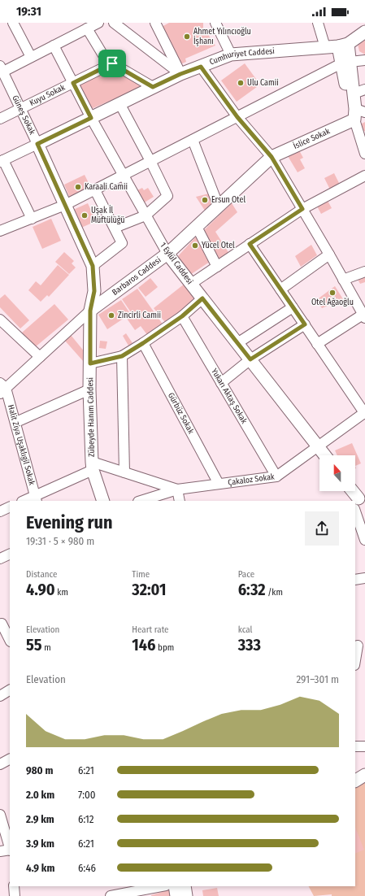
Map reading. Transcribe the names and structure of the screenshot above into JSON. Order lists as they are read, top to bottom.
{
  "streets": {
    "main road": [
      "Cumhuriyet Caddesi",
      "Güneş Sokak",
      "İslice Sokak",
      "1 Eylül Caddesi",
      "Barbaros Caddesi",
      "Zübeyde Hanım Caddesi"
    ],
    "street": [
      "Kuyu Sokak",
      "Yukarı Aktaş Sokak",
      "Gürbüz Sokak",
      "Halit Ziya Uşaklıgil Sokak",
      "Çakaloz Sokak"
    ]
  },
  "crossings": [
    ["Cumhuriyet Caddesi", "Güneş Sokak"],
    ["Cumhuriyet Caddesi", "1 Eylül Caddesi"],
    ["Kuyu Sokak", "Güneş Sokak"],
    ["Kuyu Sokak", "1 Eylül Caddesi"],
    ["Güneş Sokak", "Barbaros Caddesi"],
    ["Güneş Sokak", "Zübeyde Hanım Caddesi"],
    ["İslice Sokak", "Barbaros Caddesi"],
    ["1 Eylül Caddesi", "Barbaros Caddesi"],
    ["1 Eylül Caddesi", "Çakaloz Sokak"],
    ["Barbaros Caddesi", "Zübeyde Hanım Caddesi"],
    ["Barbaros Caddesi", "Halit Ziya Uşaklıgil Sokak"],
    ["Yukarı Aktaş Sokak", "Çakaloz Sokak"],
    ["Gürbüz Sokak", "Çakaloz Sokak"]
  ],
  "places": [
    "Ahmet Yılıncıoğlu İşhanı",
    "Ulu Camii",
    "Karaali Camii",
    "Ersun Otel",
    "Uşak İl Müftülüğü",
    "Yücel Otel",
    "Otel Ağaoğlu",
    "Zincirli Camii"
  ],
  "north": "top",
  "page": {
    "status": "19:31",
    "heading": ["Evening run", "19:31 · 5 × 980 m"],
    "stats": [
      ["Distance", "4.90 km"],
      ["Time", "32:01"],
      ["Pace", "6:32 /km"],
      ["Elevation", "55 m"],
      ["Heart rate", "146 bpm"],
      ["kcal", "333"]
    ],
    "chart": ["Elevation", "291–301 m"],
    "list": [
      {
        "name": "980 m",
        "note": "6:21"
      },
      {
        "name": "2.0 km",
        "note": "7:00"
      },
      {
        "name": "2.9 km",
        "note": "6:12"
      },
      {
        "name": "3.9 km",
        "note": "6:21"
      },
      {
        "name": "4.9 km",
        "note": "6:46"
      }
    ]
  }
}
